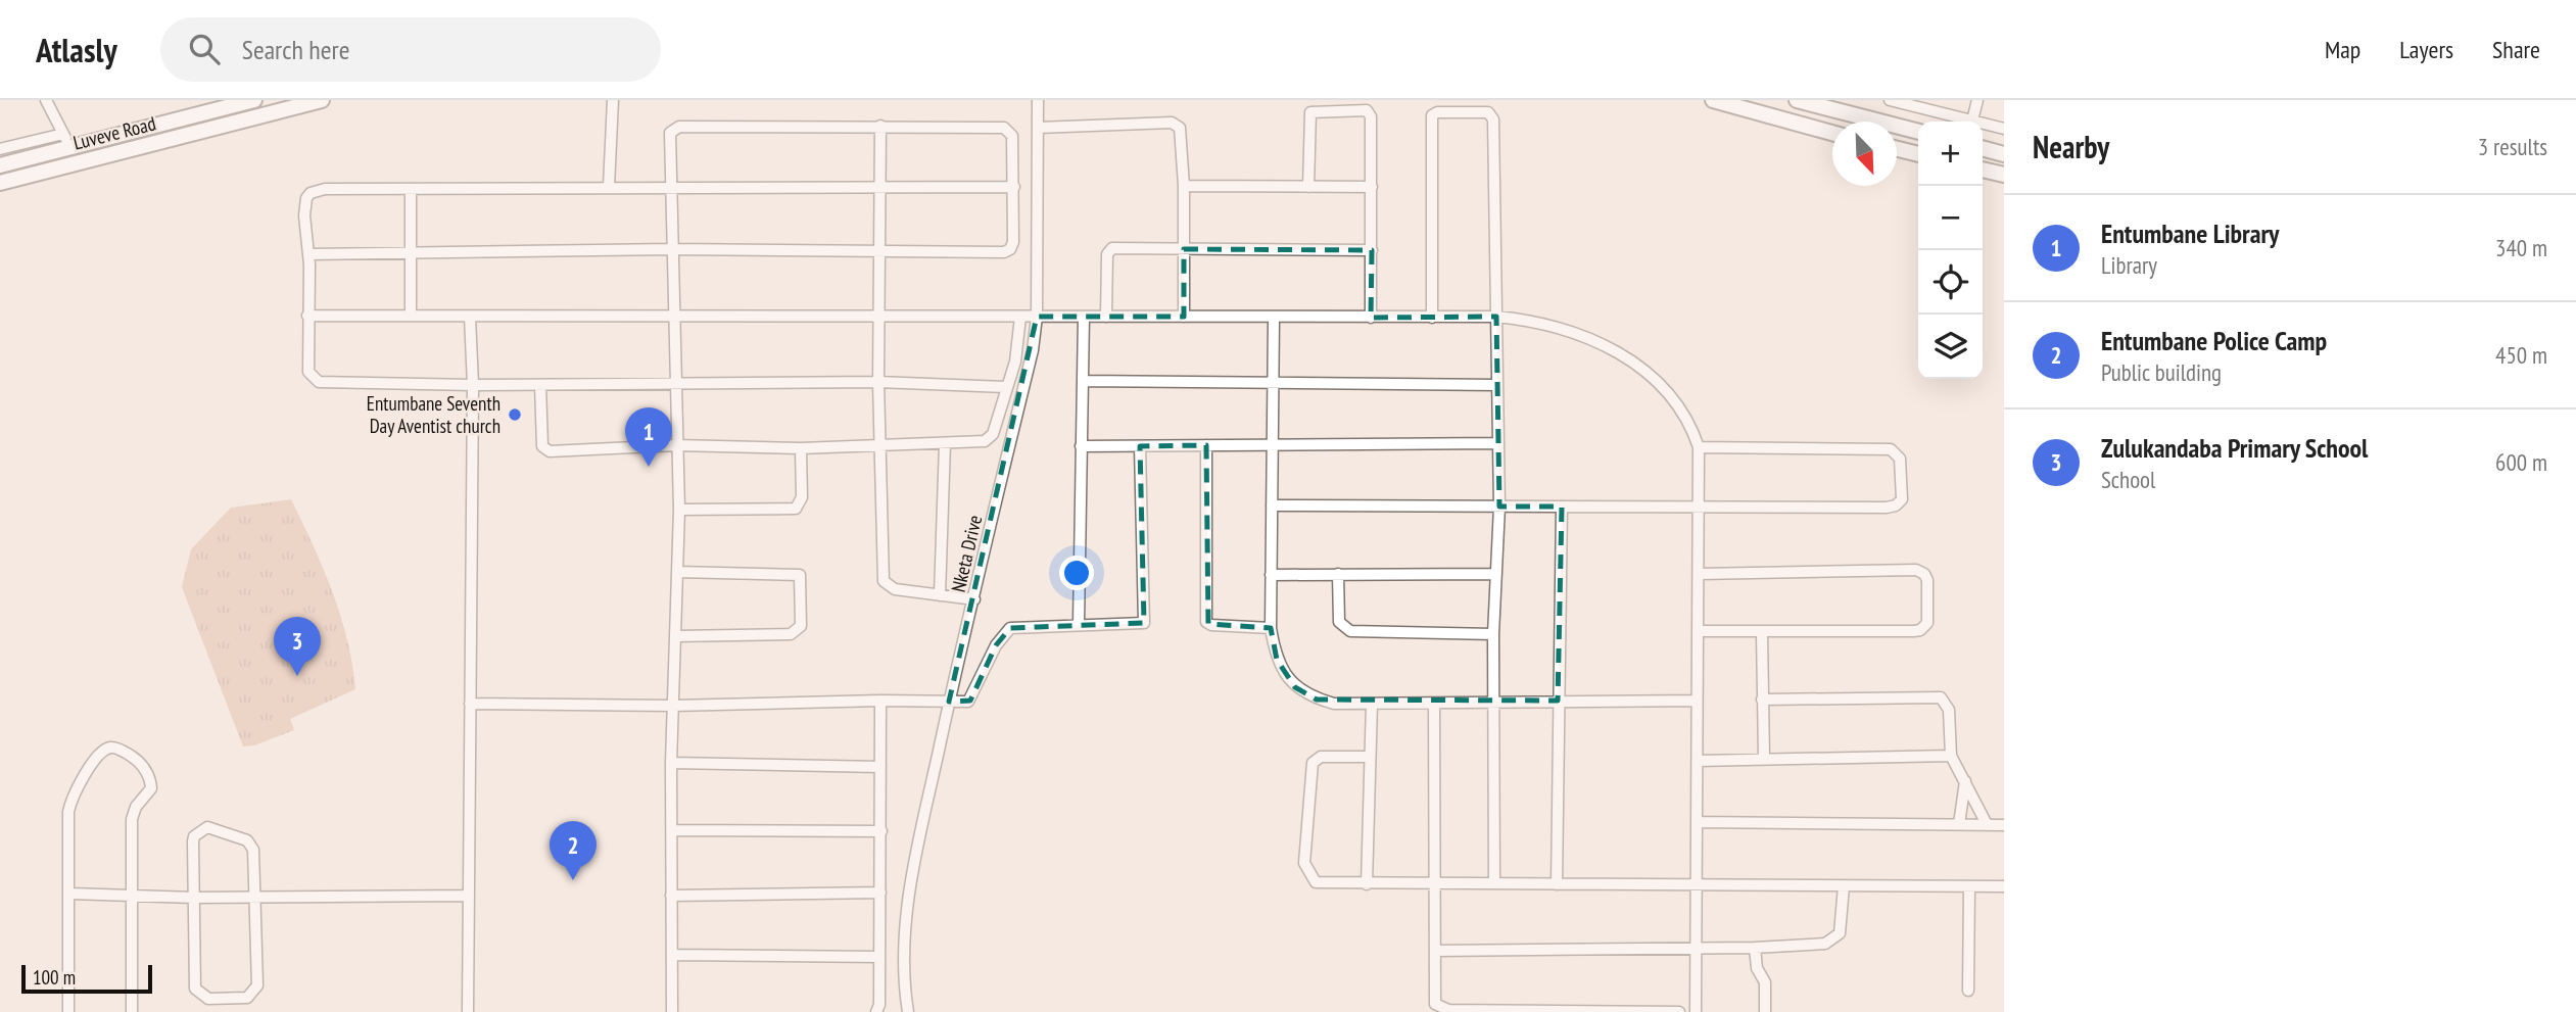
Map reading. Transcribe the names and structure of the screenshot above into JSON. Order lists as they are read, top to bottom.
{
  "streets": {
    "street": ["Luveve Road", "Nketa Drive"]
  },
  "places": ["Entumbane Seventh Day Aventist church"],
  "scale_bar": "100 m",
  "north": "bottom right",
  "page": {
    "header": "Atlasly",
    "search": "Search here",
    "nav": ["Map", "Layers", "Share"],
    "heading": ["Nearby", "3 results"],
    "map_buttons": ["+", "−"],
    "list": [
      {
        "mark": "1",
        "name": "Entumbane Library",
        "note": "Library",
        "value": "340 m"
      },
      {
        "mark": "2",
        "name": "Entumbane Police Camp",
        "note": "Public building",
        "value": "450 m"
      },
      {
        "mark": "3",
        "name": "Zulukandaba Primary School",
        "note": "School",
        "value": "600 m"
      }
    ],
    "pins": ["1", "3", "2"],
    "scale": "100 m"
  }
}
